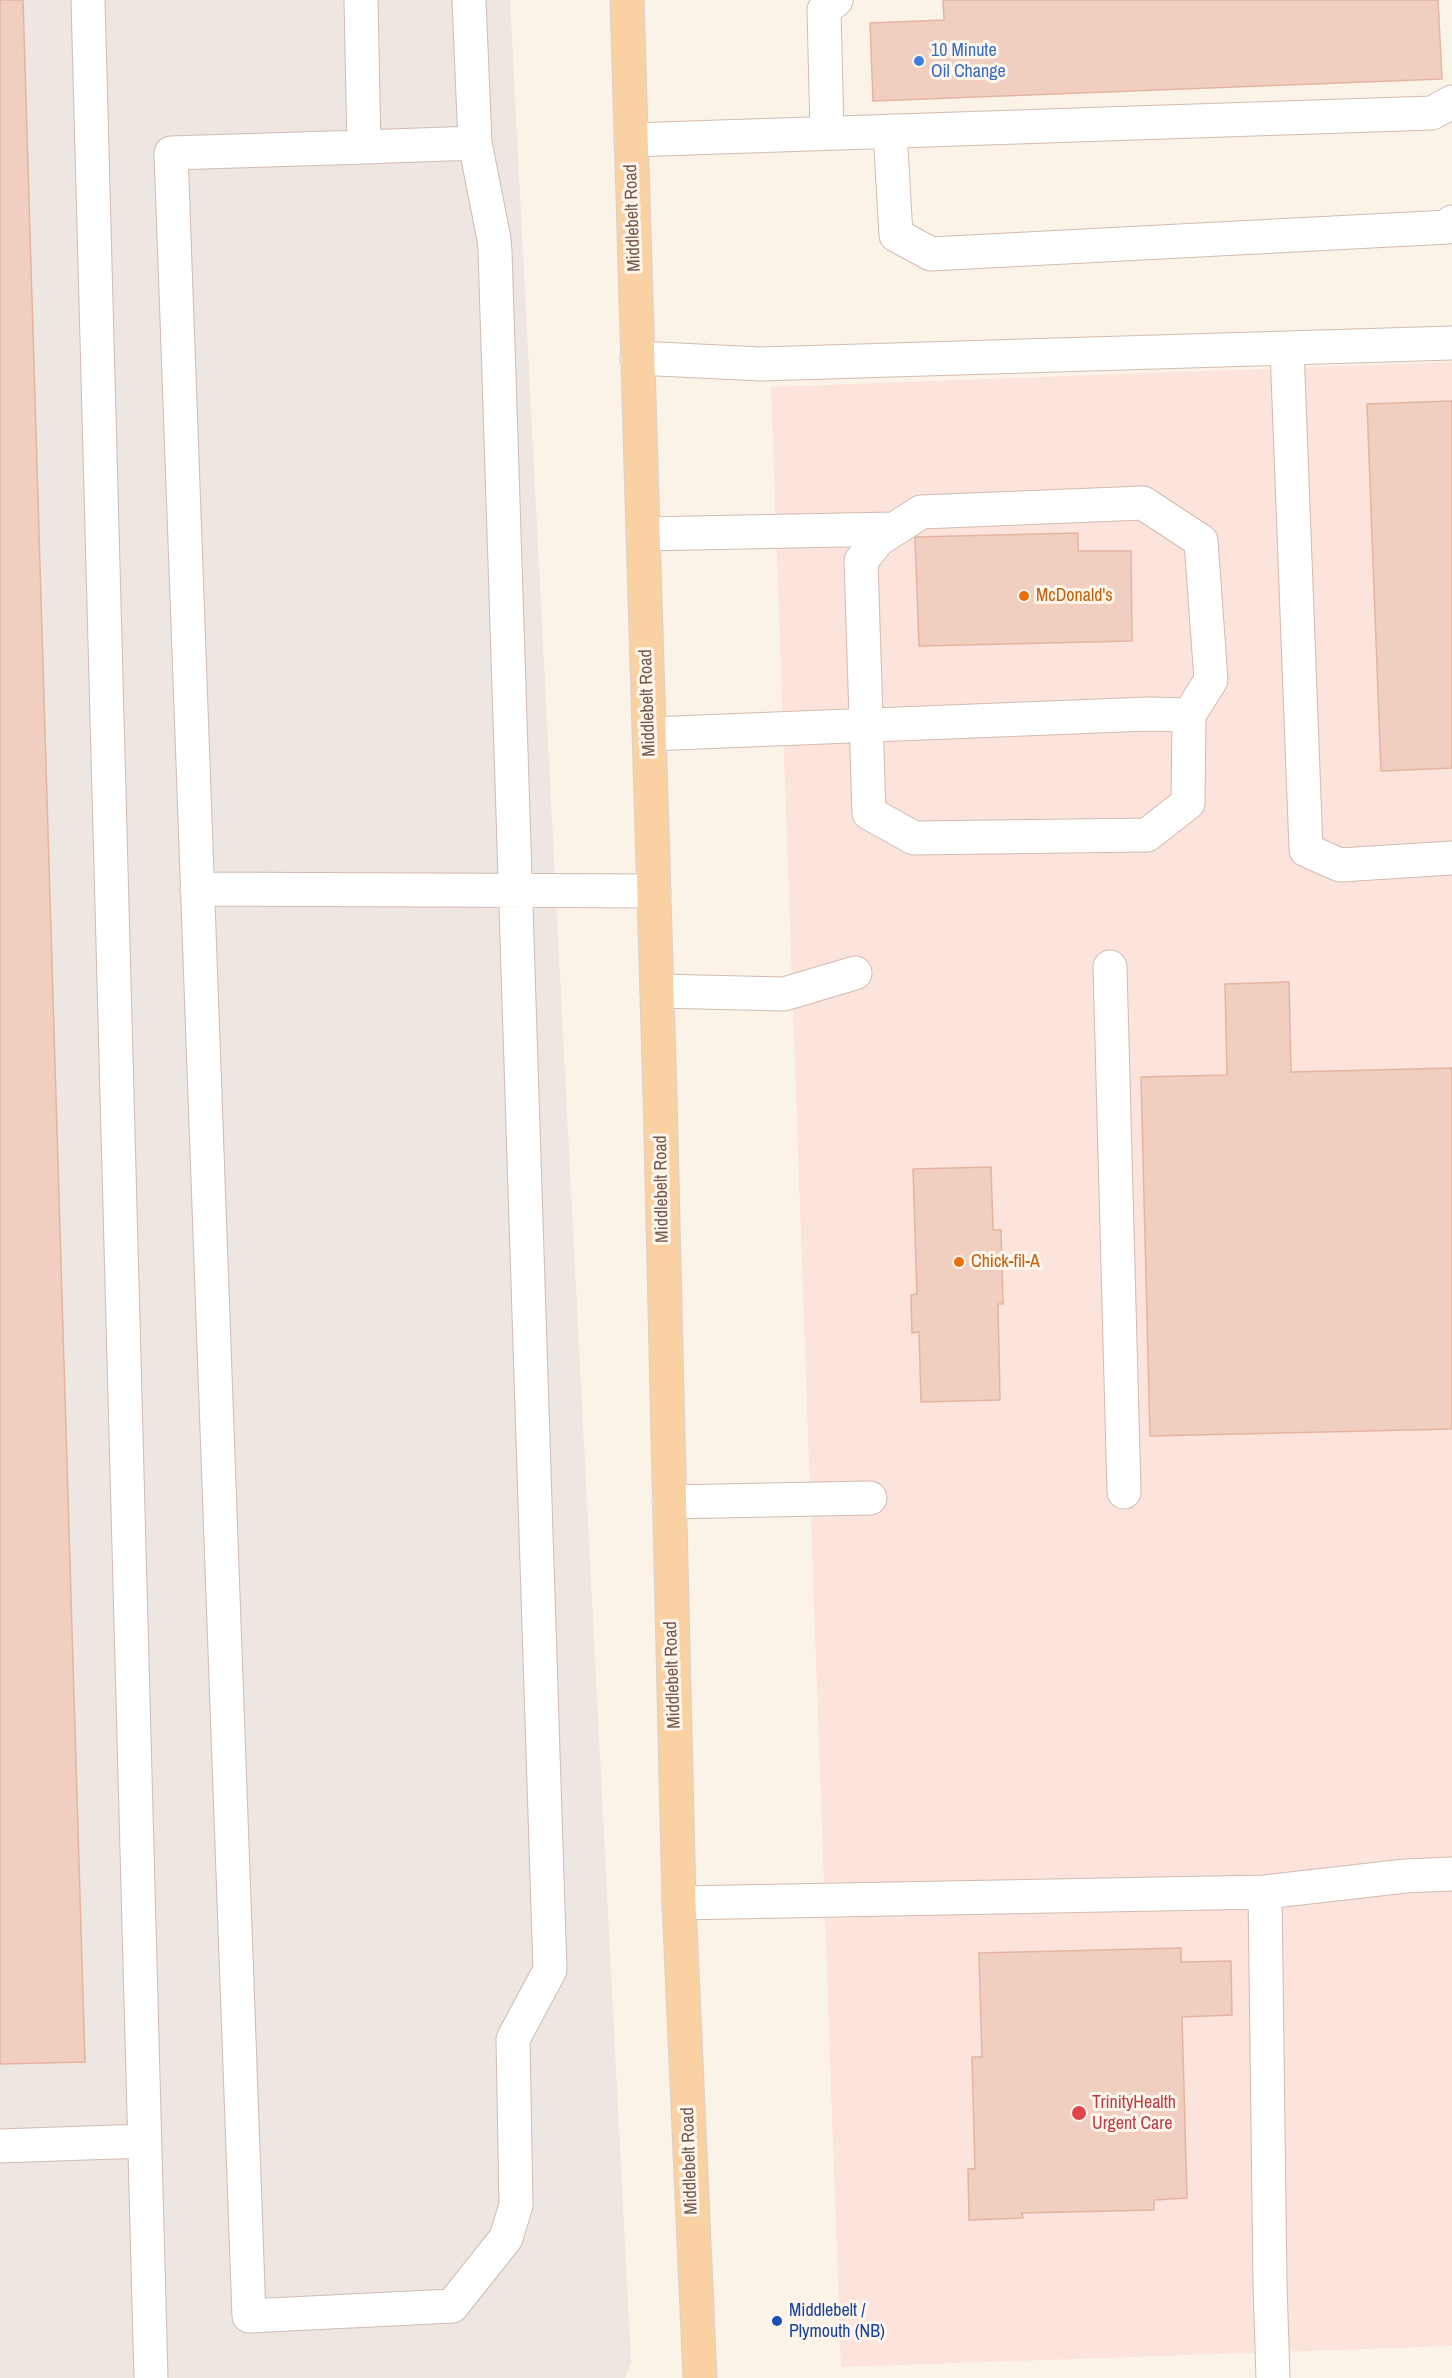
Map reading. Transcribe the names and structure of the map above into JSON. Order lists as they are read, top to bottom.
{
  "streets": {
    "main road": ["Middlebelt Road"]
  },
  "places": [
    "10 Minute Oil Change",
    "McDonald's",
    "Chick-fil-A",
    "TrinityHealth Urgent Care",
    "Middlebelt / Plymouth (NB)"
  ]
}
